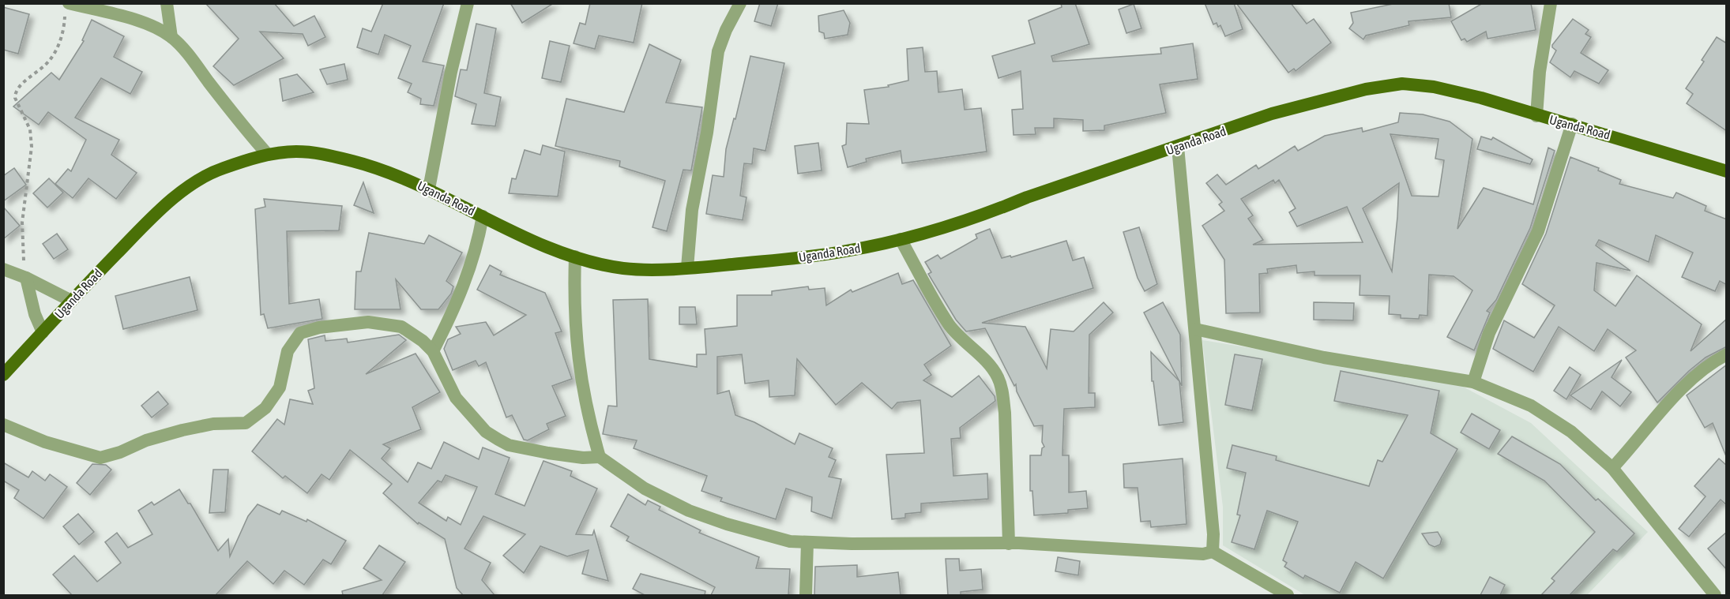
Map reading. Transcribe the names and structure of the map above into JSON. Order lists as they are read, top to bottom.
{
  "streets": {
    "main road": ["Uganda Road"]
  }
}
